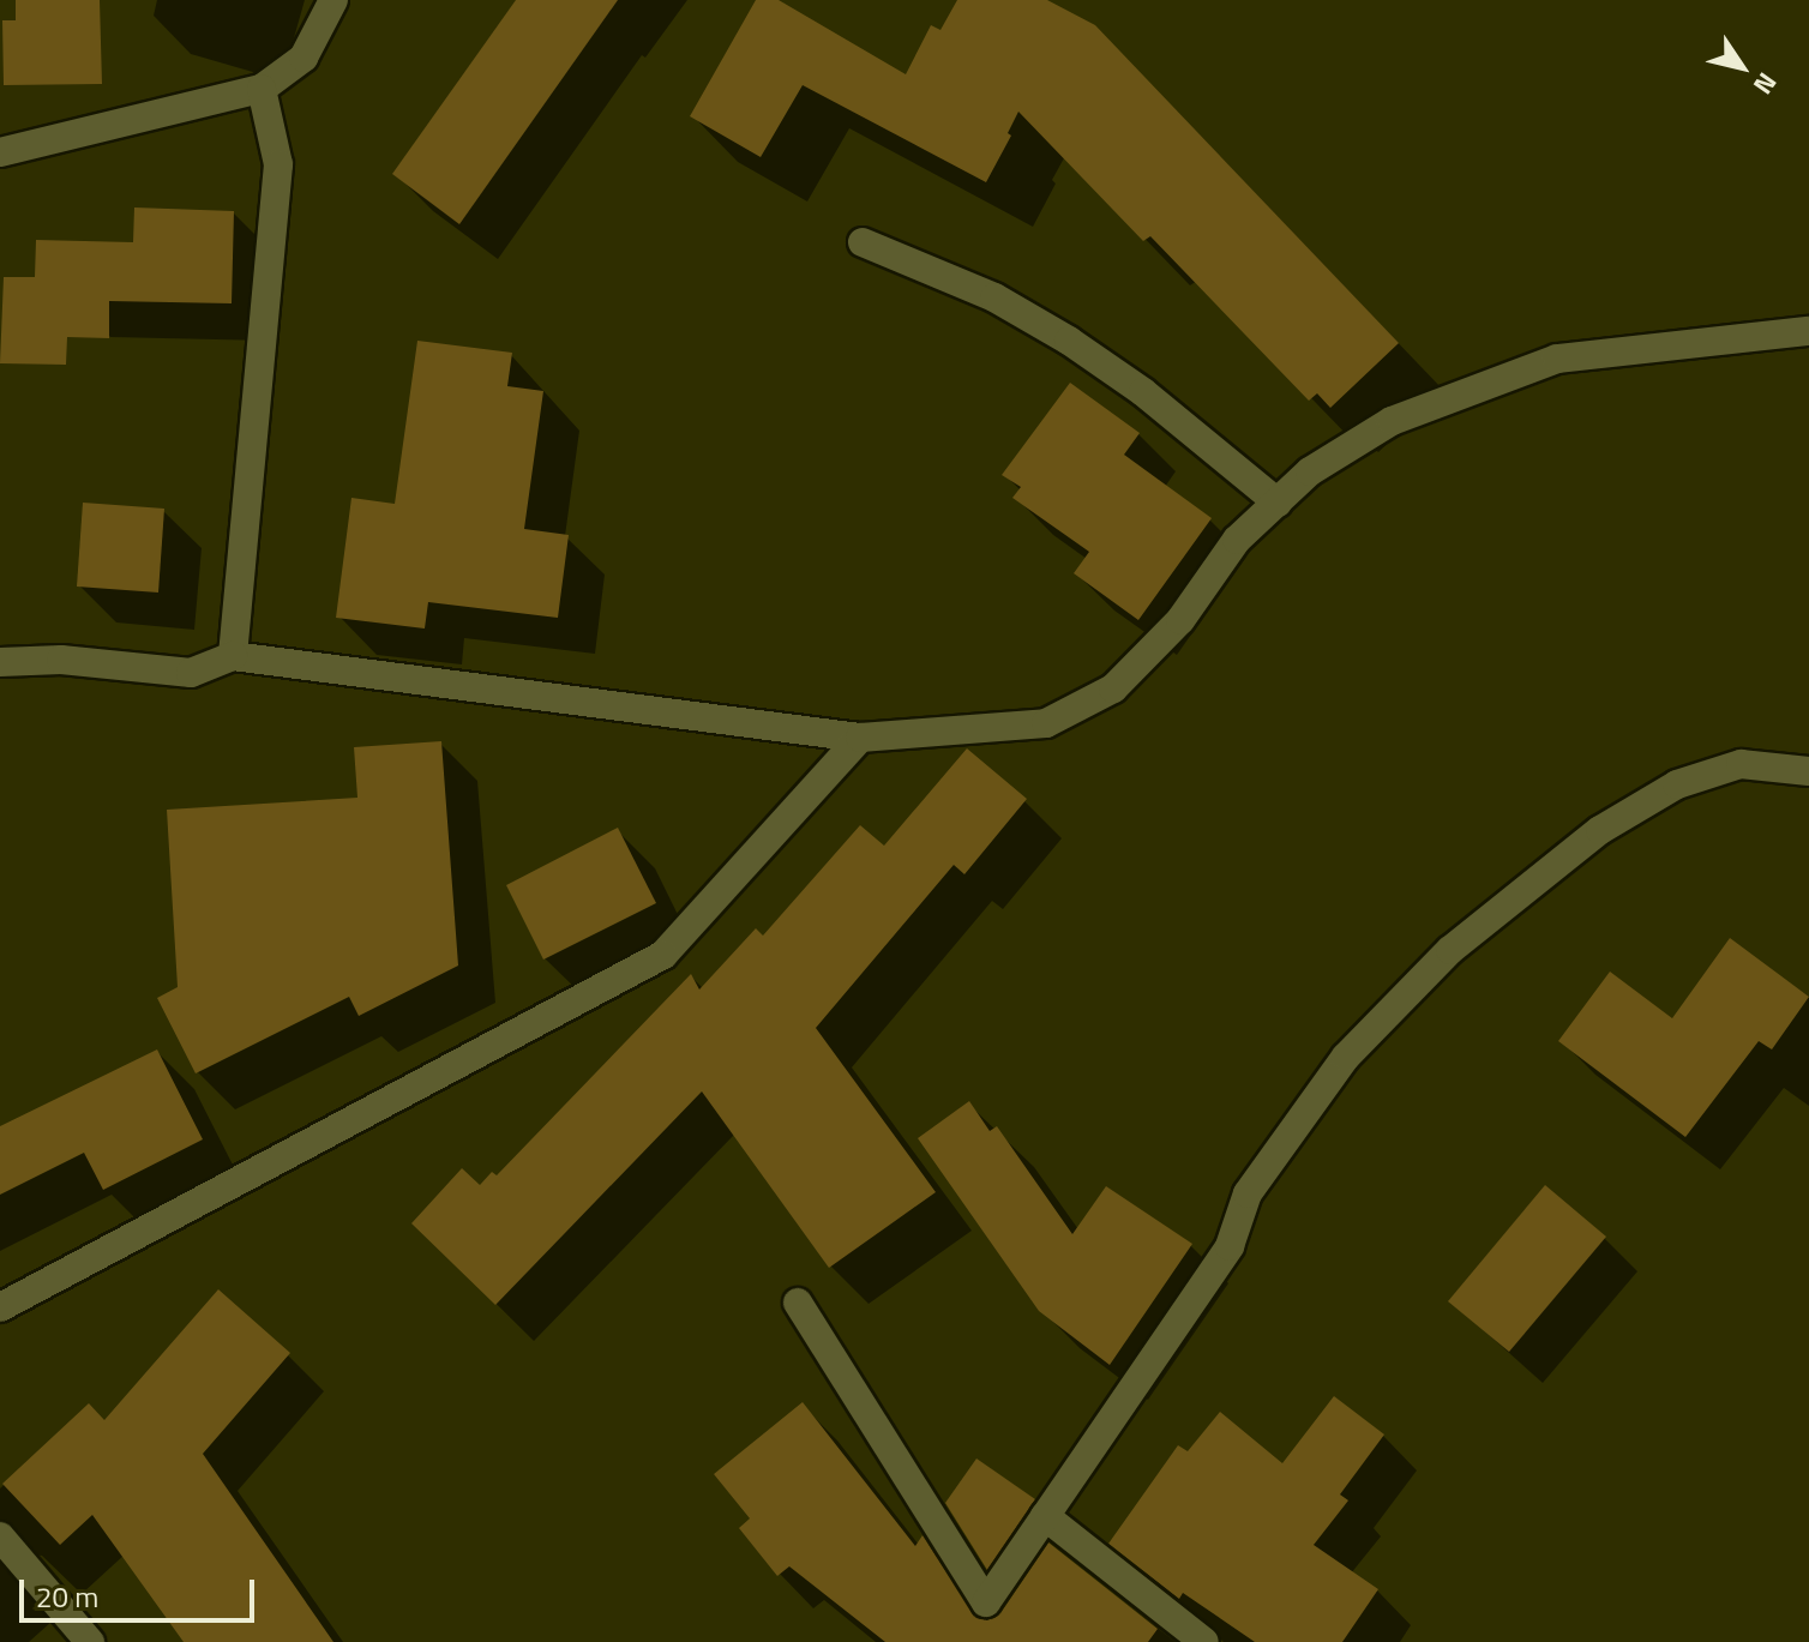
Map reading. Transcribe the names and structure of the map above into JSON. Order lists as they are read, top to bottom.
{
  "scale_bar": "20 m",
  "north": "bottom right"
}
